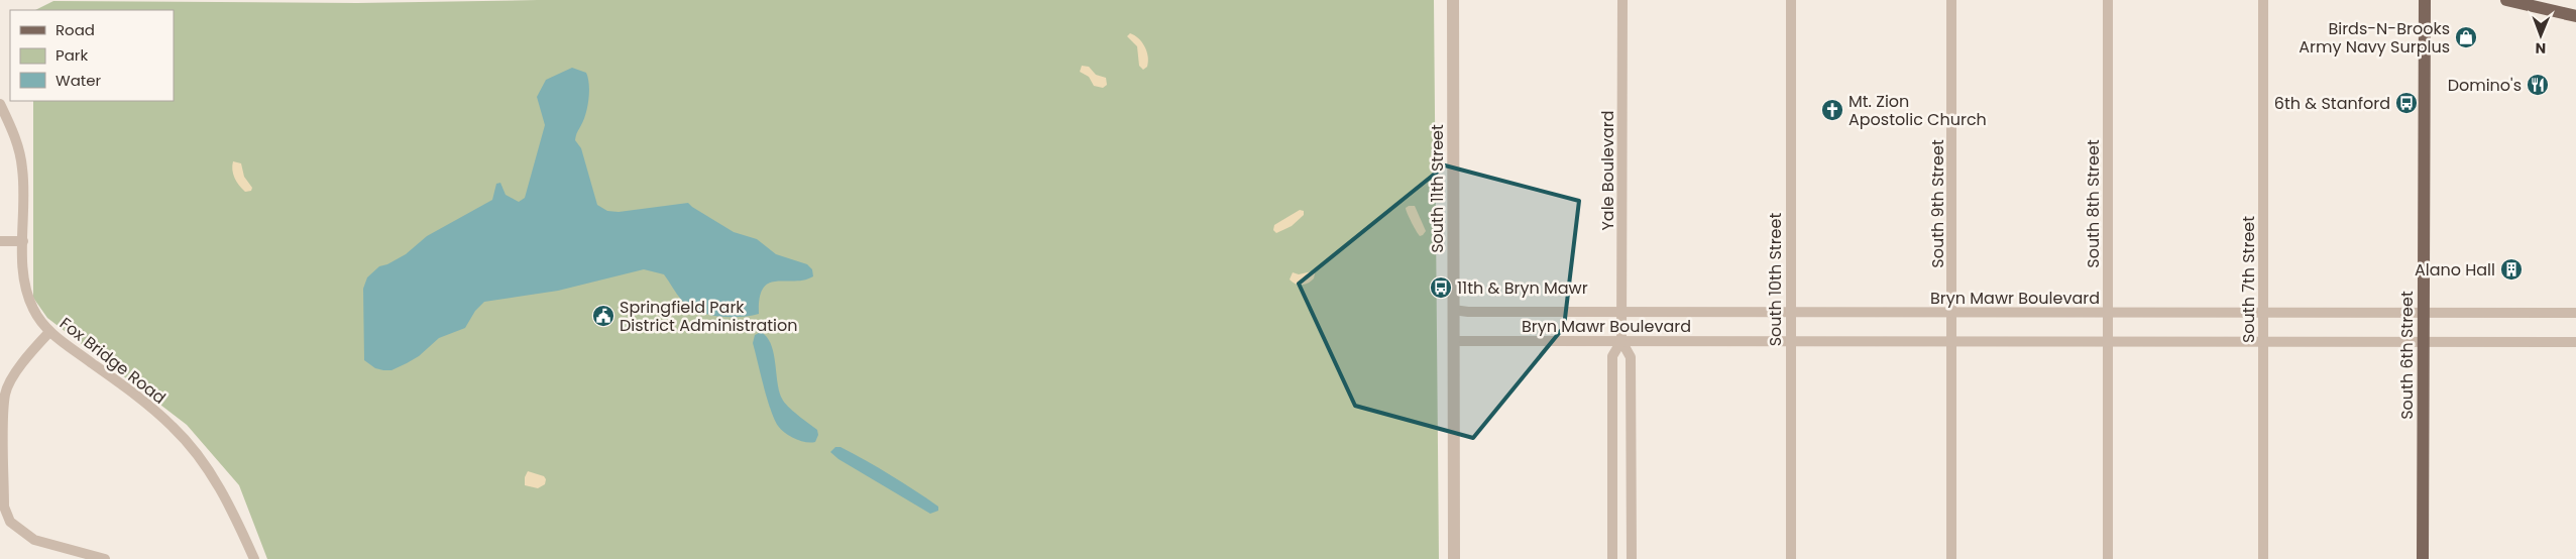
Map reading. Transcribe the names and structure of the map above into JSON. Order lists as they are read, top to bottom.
{
  "streets": {
    "main road": ["South 6th Street"],
    "street": [
      "Yale Boulevard",
      "South 11th Street",
      "South 9th Street",
      "South 8th Street",
      "South 10th Street",
      "South 7th Street",
      "Bryn Mawr Boulevard",
      "Fox Bridge Road"
    ]
  },
  "crossings": [
    ["Yale Boulevard", "Bryn Mawr Boulevard"],
    ["South 11th Street", "Bryn Mawr Boulevard"],
    ["South 9th Street", "Bryn Mawr Boulevard"],
    ["South 8th Street", "Bryn Mawr Boulevard"],
    ["South 10th Street", "Bryn Mawr Boulevard"],
    ["South 7th Street", "Bryn Mawr Boulevard"],
    ["Bryn Mawr Boulevard", "South 6th Street"]
  ],
  "places": {
    "shop": ["Birds-N-Brooks Army Navy Surplus"],
    "restaurant": ["Domino's"],
    "bus stop": ["6th & Stanford", "11th & Bryn Mawr"],
    "church": ["Mt. Zion Apostolic Church"],
    "building": ["Alano Hall"],
    "public building": ["Springfield Park District Administration"]
  },
  "legend": ["Road", "Park", "Water"],
  "north": "bottom"
}
